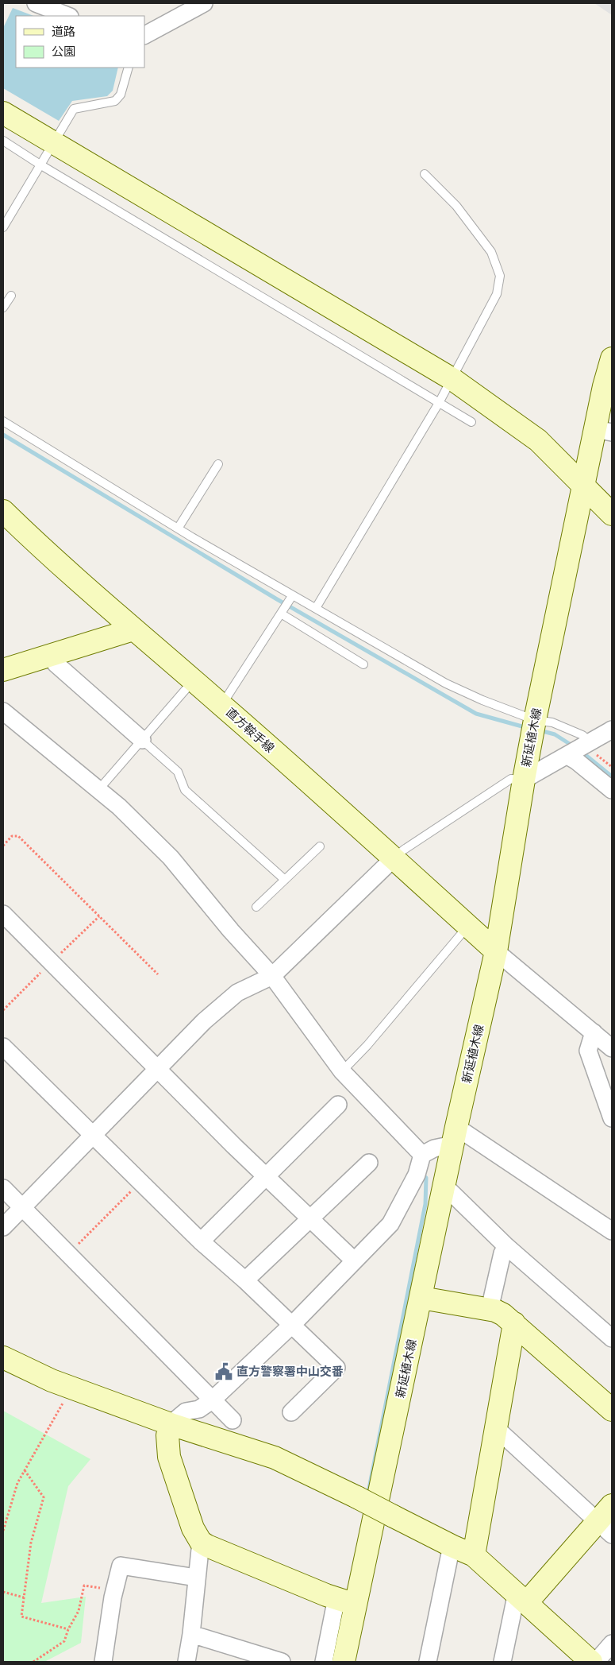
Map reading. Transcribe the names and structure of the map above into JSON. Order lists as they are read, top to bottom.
{
  "streets": {
    "street": ["直方鞍手線", "新延植木線"]
  },
  "crossings": [
    ["直方鞍手線", "新延植木線"]
  ],
  "places": {
    "public building": ["直方警察署中山交番"]
  },
  "legend": ["道路", "公園"]
}
